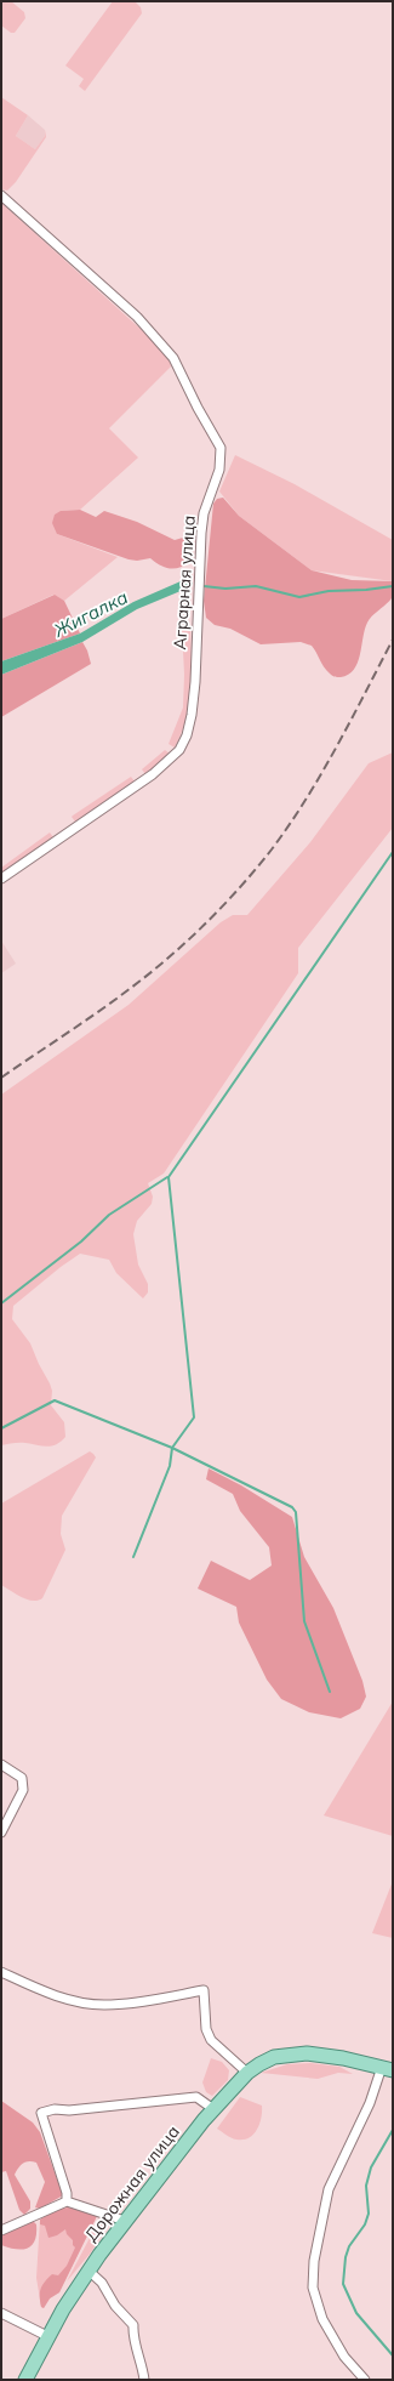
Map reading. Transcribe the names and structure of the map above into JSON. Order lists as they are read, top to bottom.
{
  "streets": {
    "main road": ["Дорожная улица"],
    "street": ["Аграрная улица"]
  },
  "water": ["Жигалка"]
}
